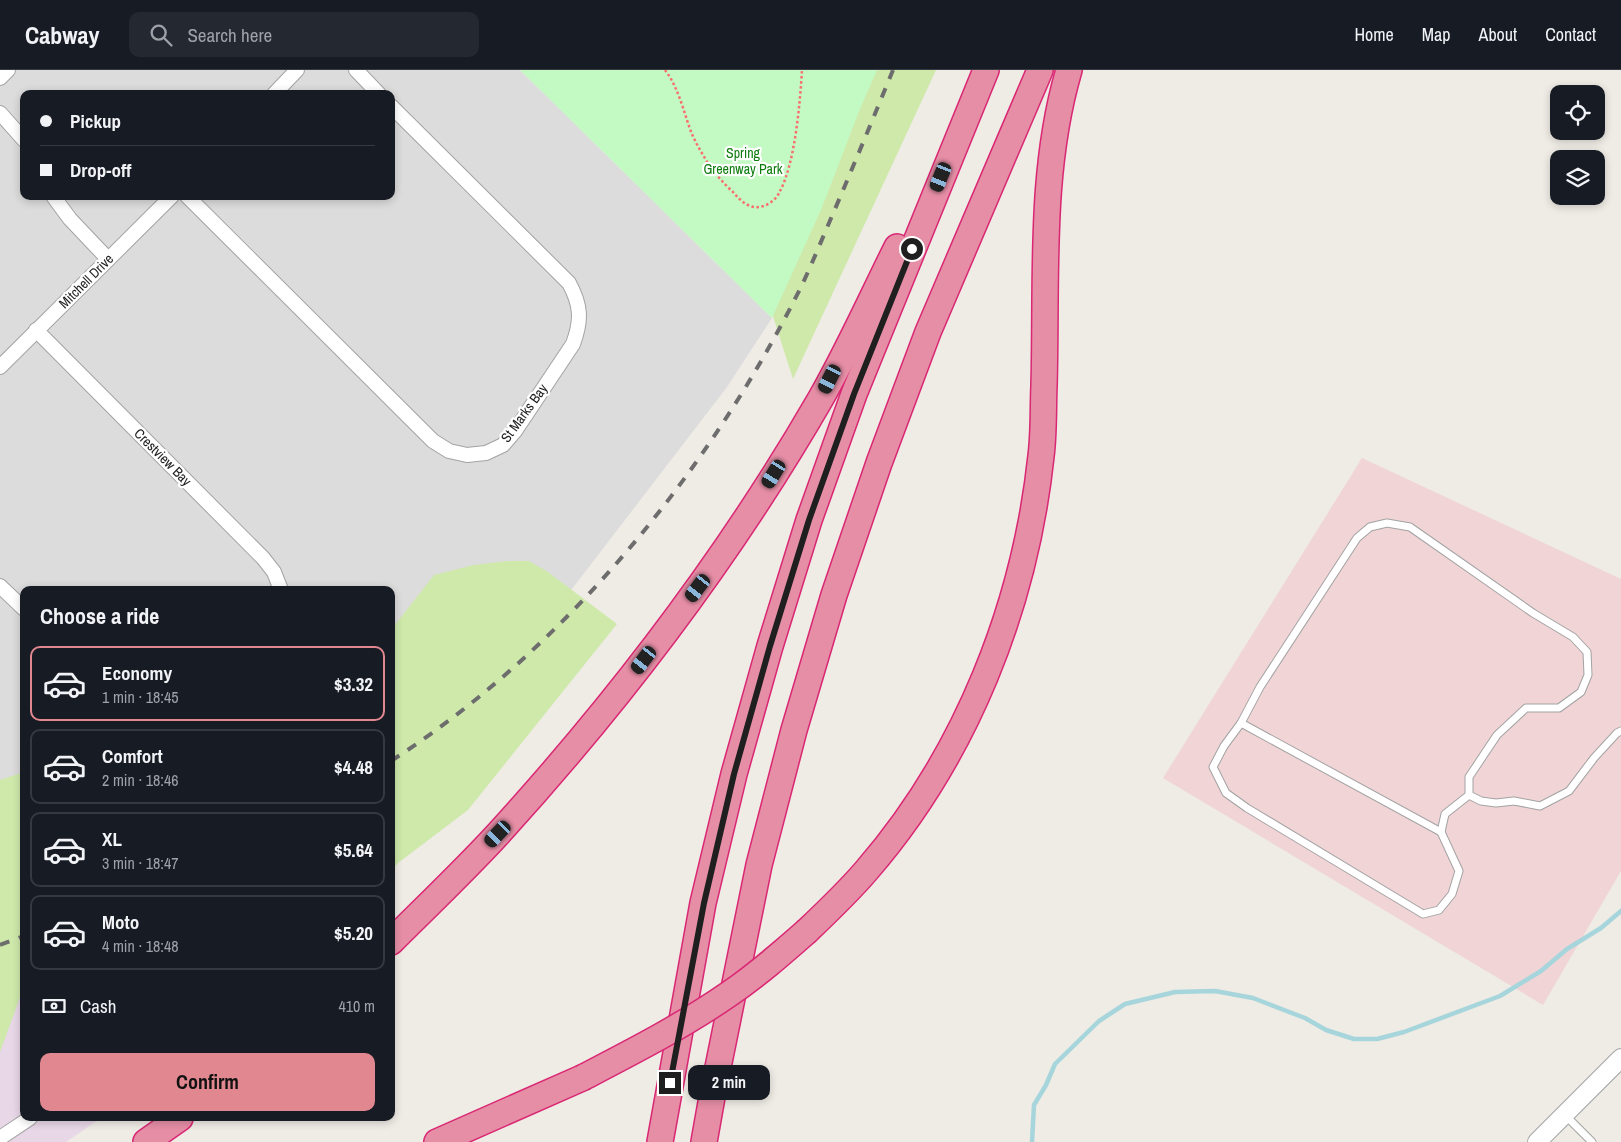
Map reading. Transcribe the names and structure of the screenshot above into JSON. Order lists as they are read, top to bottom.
{
  "streets": {
    "street": ["Mitchell Drive", "St Marks Bay", "Crestview Bay"]
  },
  "crossings": [
    ["Mitchell Drive", "Crestview Bay"]
  ],
  "parks": ["Spring Greenway Park"],
  "page": {
    "header": "Cabway",
    "search": "Search here",
    "nav": [
      "Home",
      "Map",
      "About",
      "Contact"
    ],
    "banner": ["Pickup", "Drop-off"],
    "heading": "Choose a ride",
    "list": [
      {
        "name": "Economy",
        "note": "1 min · 18:45",
        "value": "$3.32"
      },
      {
        "name": "Comfort",
        "note": "2 min · 18:46",
        "value": "$4.48"
      },
      {
        "name": "XL",
        "note": "3 min · 18:47",
        "value": "$5.64"
      },
      {
        "name": "Moto",
        "note": "4 min · 18:48",
        "value": "$5.20"
      }
    ],
    "pay": ["Cash", "410 m"],
    "buttons": "Confirm",
    "bubble": "2 min"
  }
}
